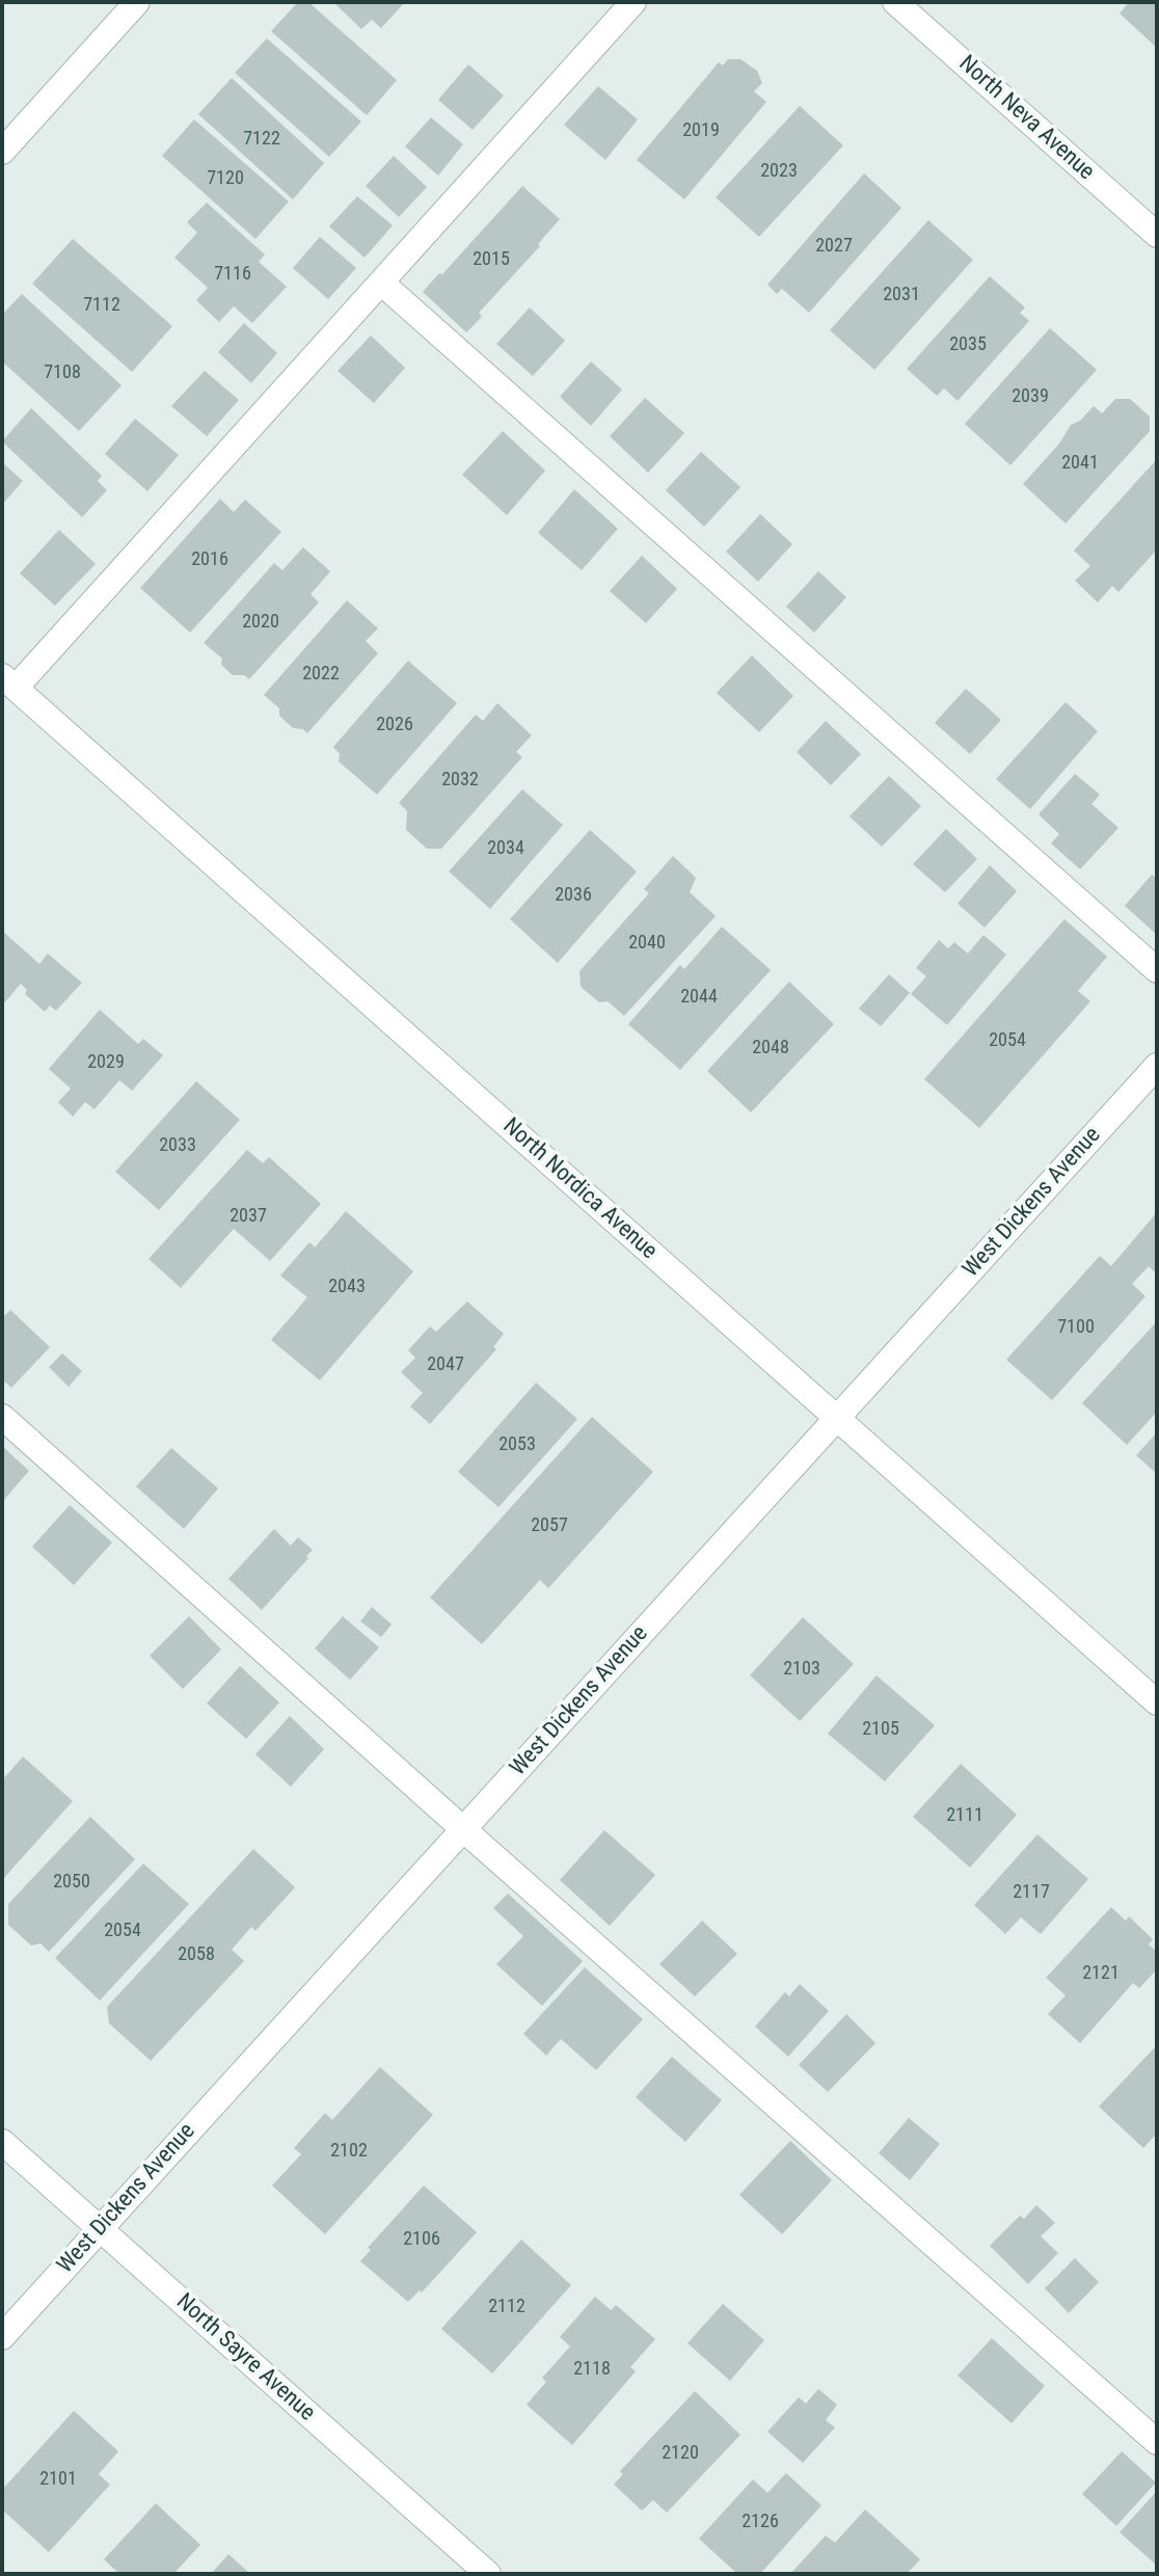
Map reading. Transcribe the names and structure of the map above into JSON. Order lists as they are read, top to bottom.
{
  "streets": {
    "street": [
      "North Neva Avenue",
      "North Nordica Avenue",
      "West Dickens Avenue",
      "North Sayre Avenue"
    ]
  },
  "crossings": [
    ["North Nordica Avenue", "West Dickens Avenue"],
    ["West Dickens Avenue", "North Sayre Avenue"]
  ],
  "house_numbers": [
    "2019",
    "7122",
    "2023",
    "7120",
    "2027",
    "2015",
    "7116",
    "2031",
    "7112",
    "2035",
    "7108",
    "2039",
    "2041",
    "2016",
    "2020",
    "2022",
    "2026",
    "2032",
    "2034",
    "2036",
    "2040",
    "2044",
    "2054",
    "2048",
    "2029",
    "2033",
    "2037",
    "2043",
    "7100",
    "2047",
    "2053",
    "2057",
    "2103",
    "2105",
    "2111",
    "2050",
    "2117",
    "2054",
    "2058",
    "2121",
    "2102",
    "2106",
    "2112",
    "2118",
    "2120",
    "2101",
    "2126"
  ]
}
